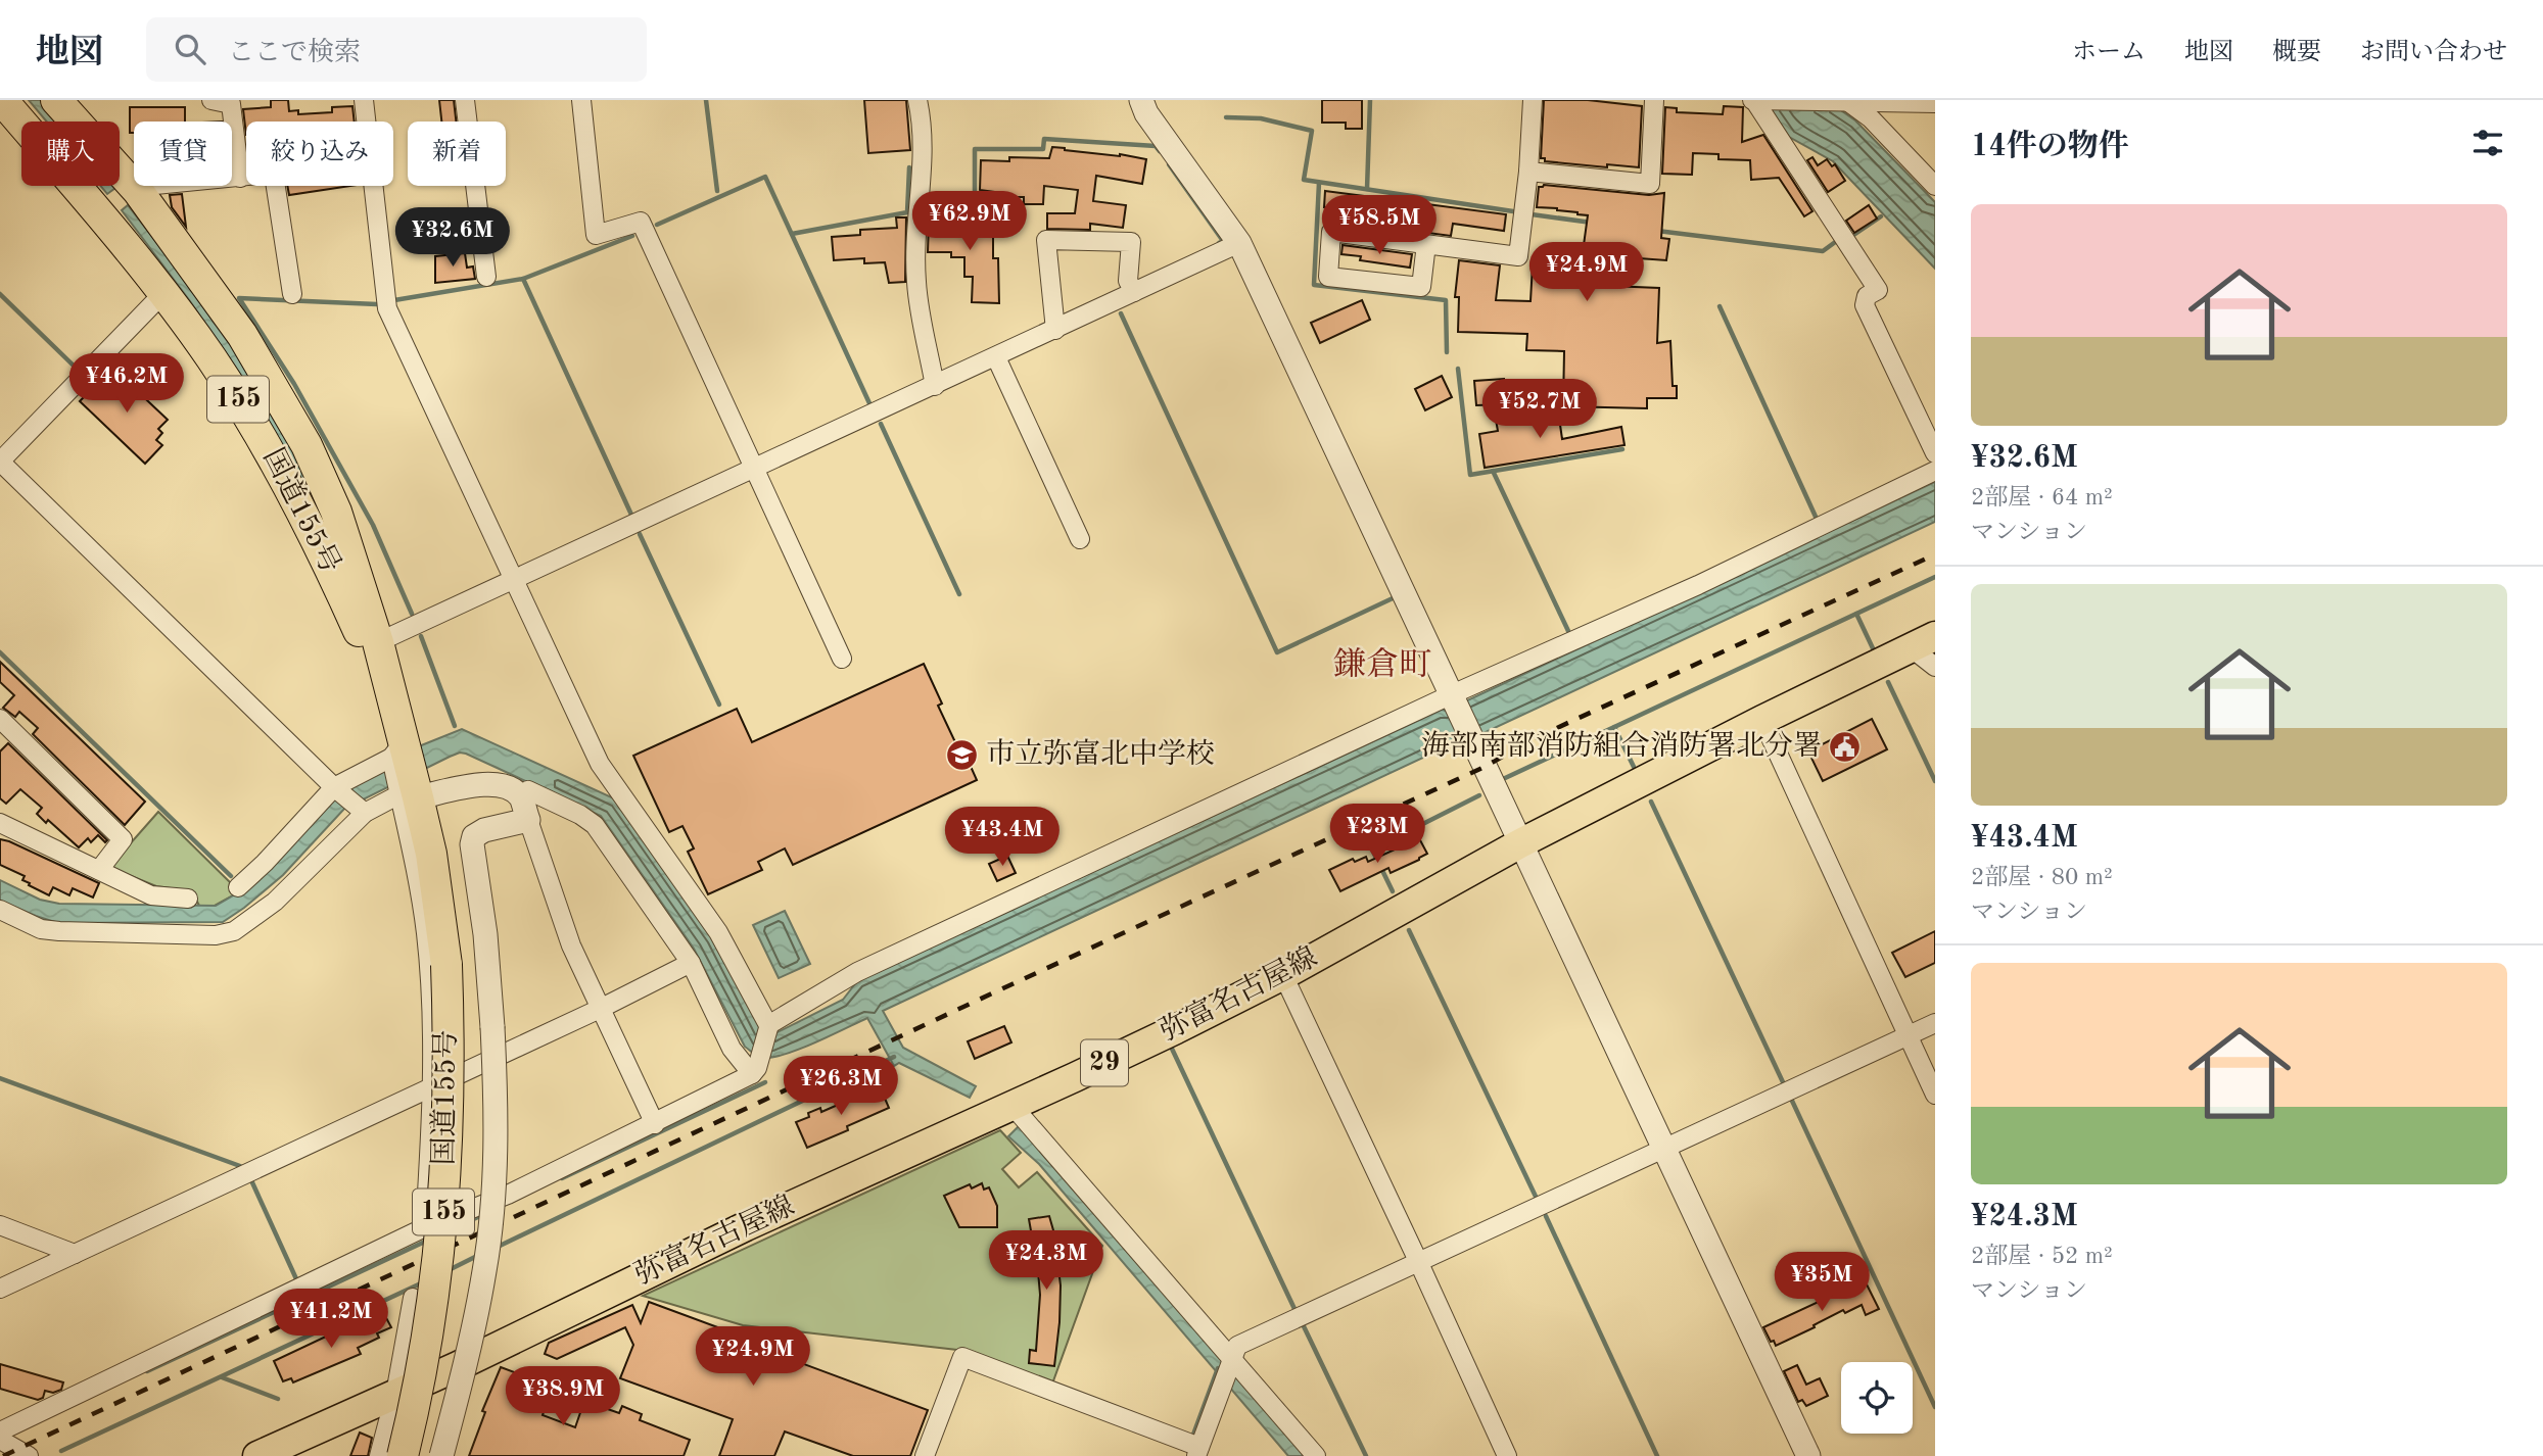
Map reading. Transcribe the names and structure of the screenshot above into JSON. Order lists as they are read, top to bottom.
{
  "streets": {
    "highway": ["155", "国道155号"],
    "main road": ["弥富名古屋線", "29"]
  },
  "districts": ["鎌倉町"],
  "places": {
    "public building": ["海部南部消防組合消防署北分署"],
    "school or university": ["市立弥富北中学校"]
  },
  "page": {
    "header": "地図",
    "search": "ここで検索",
    "nav": [
      "ホーム",
      "地図",
      "概要",
      "お問い合わせ"
    ],
    "heading": "14件の物件",
    "chip": [
      "購入",
      "賃貸",
      "絞り込み",
      "新着"
    ],
    "list": [
      {
        "name": "¥32.6M",
        "note": "2部屋 · 64 m² · マンション"
      },
      {
        "name": "¥43.4M",
        "note": "2部屋 · 80 m² · マンション"
      },
      {
        "name": "¥24.3M",
        "note": "2部屋 · 52 m² · マンション"
      }
    ],
    "price": [
      "¥62.9M",
      "¥58.5M",
      "¥32.6M",
      "¥24.9M",
      "¥46.2M",
      "¥52.7M",
      "¥23M",
      "¥43.4M",
      "¥26.3M",
      "¥24.3M",
      "¥35M",
      "¥41.2M",
      "¥24.9M",
      "¥38.9M"
    ]
  }
}
